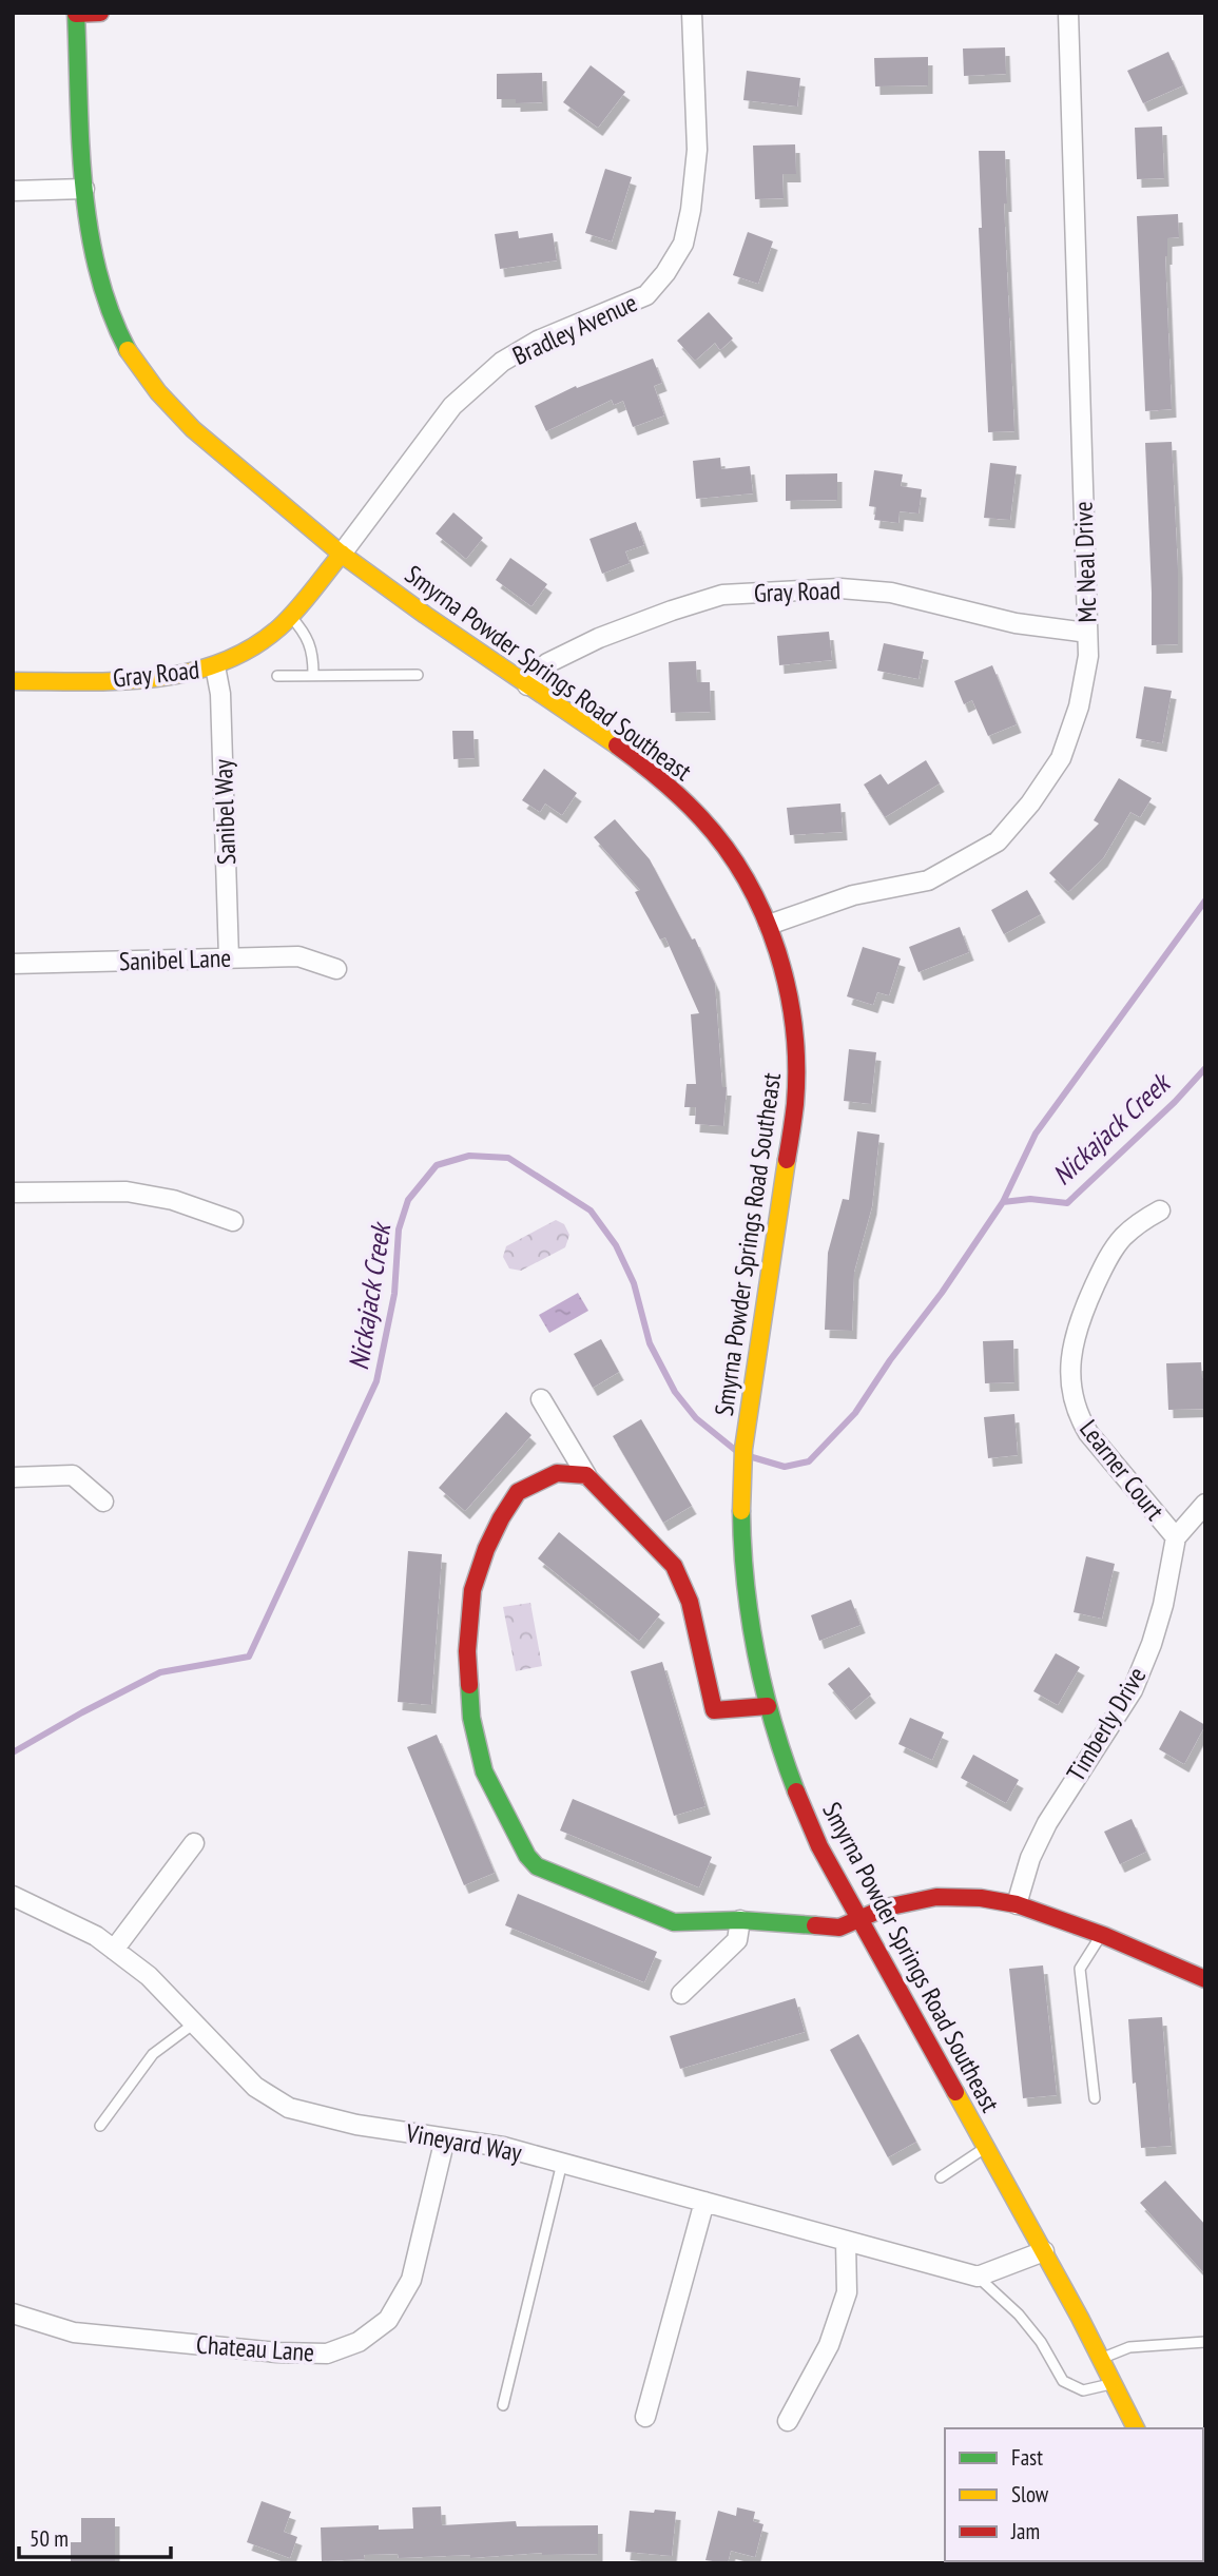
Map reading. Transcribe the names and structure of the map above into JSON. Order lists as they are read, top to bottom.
{
  "streets": {
    "street": [
      "Bradley Avenue",
      "Mc Neal Drive",
      "Gray Road",
      "Smyrna Powder Springs Road Southeast",
      "Sanibel Way",
      "Sanibel Lane",
      "Learner Court",
      "Timberly Drive",
      "Vineyard Way",
      "Chateau Lane"
    ]
  },
  "crossings": [
    ["Bradley Avenue", "Gray Road"],
    ["Bradley Avenue", "Smyrna Powder Springs Road Southeast"],
    ["Mc Neal Drive", "Gray Road"],
    ["Mc Neal Drive", "Smyrna Powder Springs Road Southeast"],
    ["Gray Road", "Smyrna Powder Springs Road Southeast"],
    ["Gray Road", "Sanibel Way"],
    ["Sanibel Way", "Sanibel Lane"],
    ["Learner Court", "Timberly Drive"],
    ["Vineyard Way", "Chateau Lane"]
  ],
  "water": ["Nickajack Creek"],
  "legend": ["Fast", "Slow", "Jam"],
  "scale_bar": "50 m"
}
